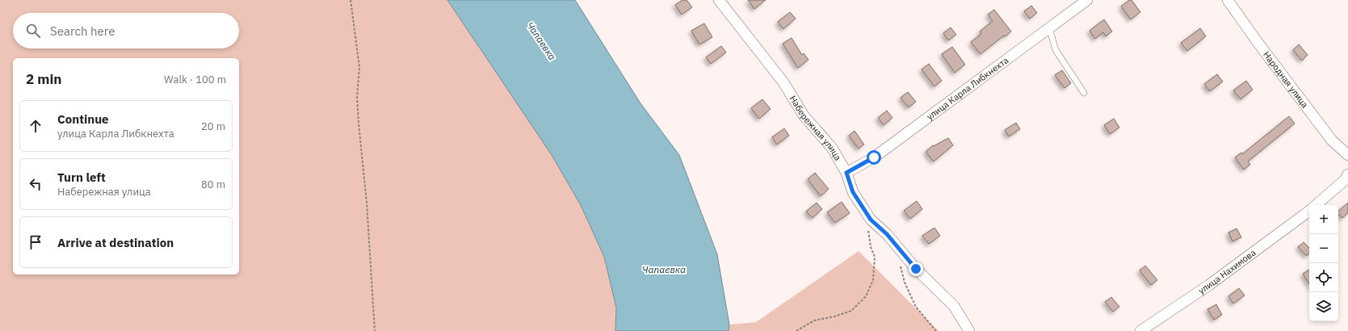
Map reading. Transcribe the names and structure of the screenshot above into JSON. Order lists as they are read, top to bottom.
{
  "streets": {
    "street": [
      "Народная улица",
      "улица Карла Либкнехта",
      "Набережная улица",
      "улица Нахимова"
    ]
  },
  "crossings": [
    ["улица Карла Либкнехта", "Набережная улица"]
  ],
  "water": ["Чапаевка"],
  "page": {
    "search": "Search here",
    "heading": ["2 min", "Walk · 100 m"],
    "list": [
      ["Continue", "улица Карла Либкнехта", "20 m"],
      ["Turn left", "Набережная улица", "80 m"],
      "Arrive at destination"
    ],
    "map_buttons": ["+", "−"]
  }
}
